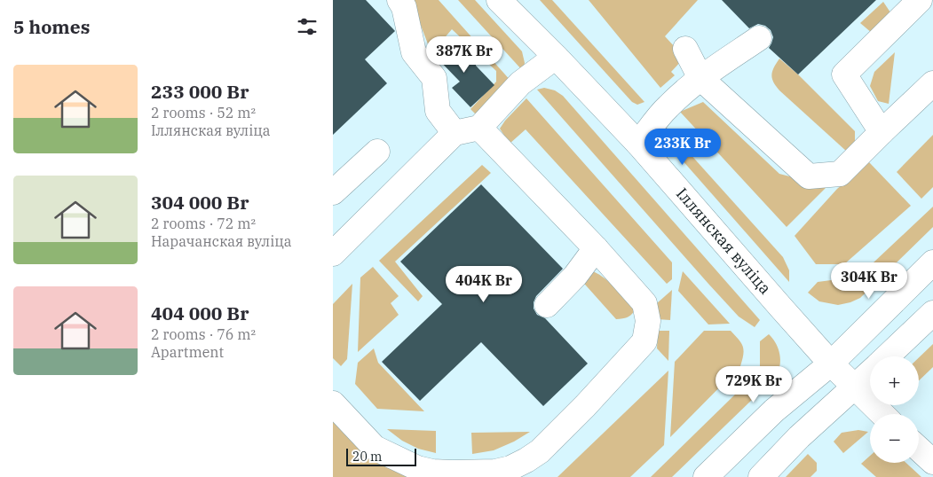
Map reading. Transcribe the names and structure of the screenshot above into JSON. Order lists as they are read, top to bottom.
{
  "streets": {
    "main road": ["Іллянская вуліца"]
  },
  "scale_bar": "20 m",
  "page": {
    "heading": "5 homes",
    "price": [
      "387K Br",
      "233K Br",
      "304K Br",
      "404K Br",
      "729K Br"
    ],
    "list": [
      {
        "name": "233 000 Br",
        "note": "2 rooms · 52 m² · Іллянская вуліца"
      },
      {
        "name": "304 000 Br",
        "note": "2 rooms · 72 m² · Нарачанская вуліца"
      },
      {
        "name": "404 000 Br",
        "note": "2 rooms · 76 m² · Apartment"
      }
    ],
    "map_buttons": ["+", "−"],
    "scale": "20 m"
  }
}
